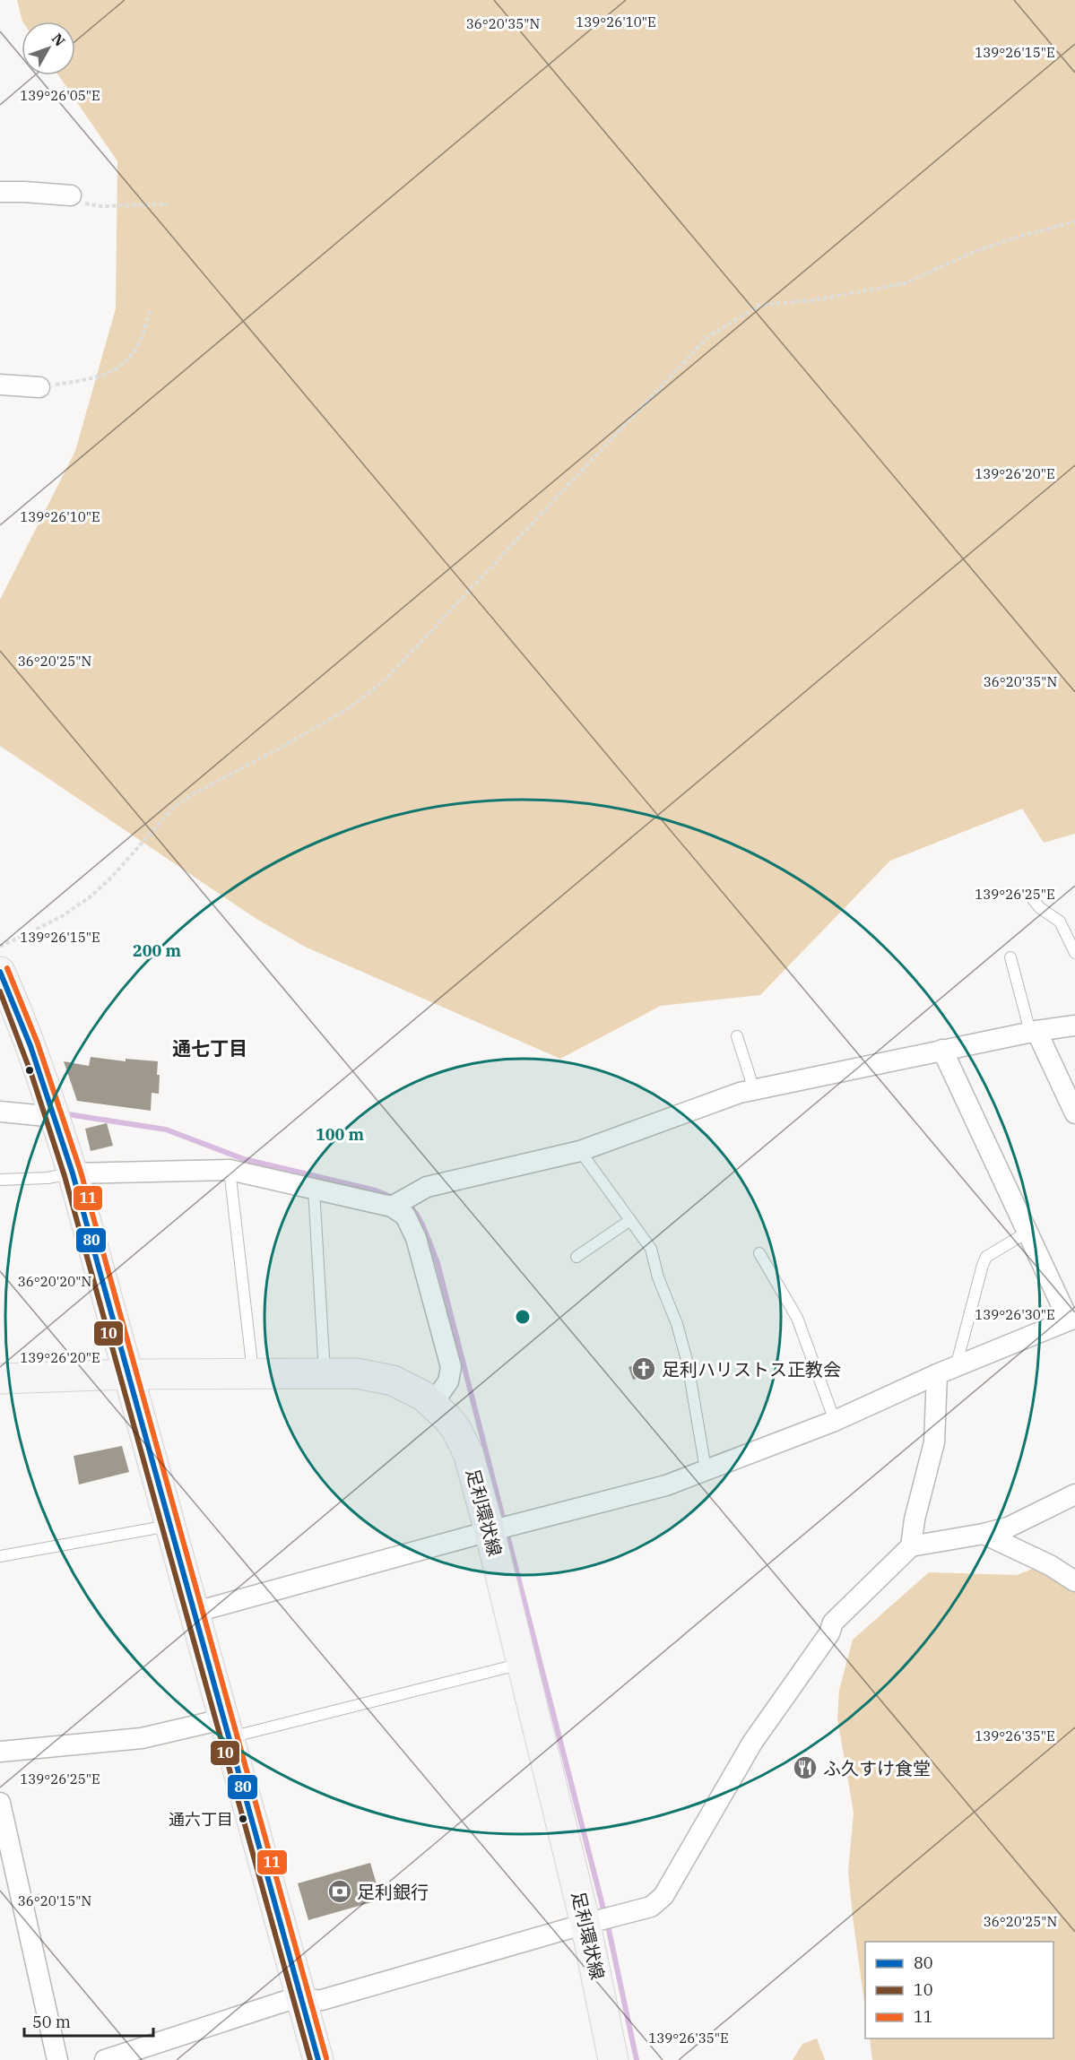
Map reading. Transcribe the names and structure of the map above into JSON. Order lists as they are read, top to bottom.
{
  "streets": {
    "main road": ["足利環状線"]
  },
  "districts": ["通七丁目"],
  "places": {
    "church": ["足利ハリストス正教会"],
    "restaurant": ["ふ久すけ食堂"],
    "other": ["通六丁目"],
    "bank": ["足利銀行"]
  },
  "lines": ["transit line 11", "transit line 80", "transit line 10"],
  "legend": ["80", "10", "11"],
  "scale_bar": "50 m",
  "north": "top right",
  "coordinates": [
    "139°26'10\"E",
    "36°20'35\"N",
    "139°26'15\"E",
    "139°26'05\"E",
    "139°26'20\"E",
    "36°20'25\"N",
    "139°26'25\"E",
    "36°20'20\"N",
    "139°26'30\"E",
    "139°26'35\"E",
    "36°20'15\"N"
  ],
  "rings": ["200 m", "100 m"]
}
